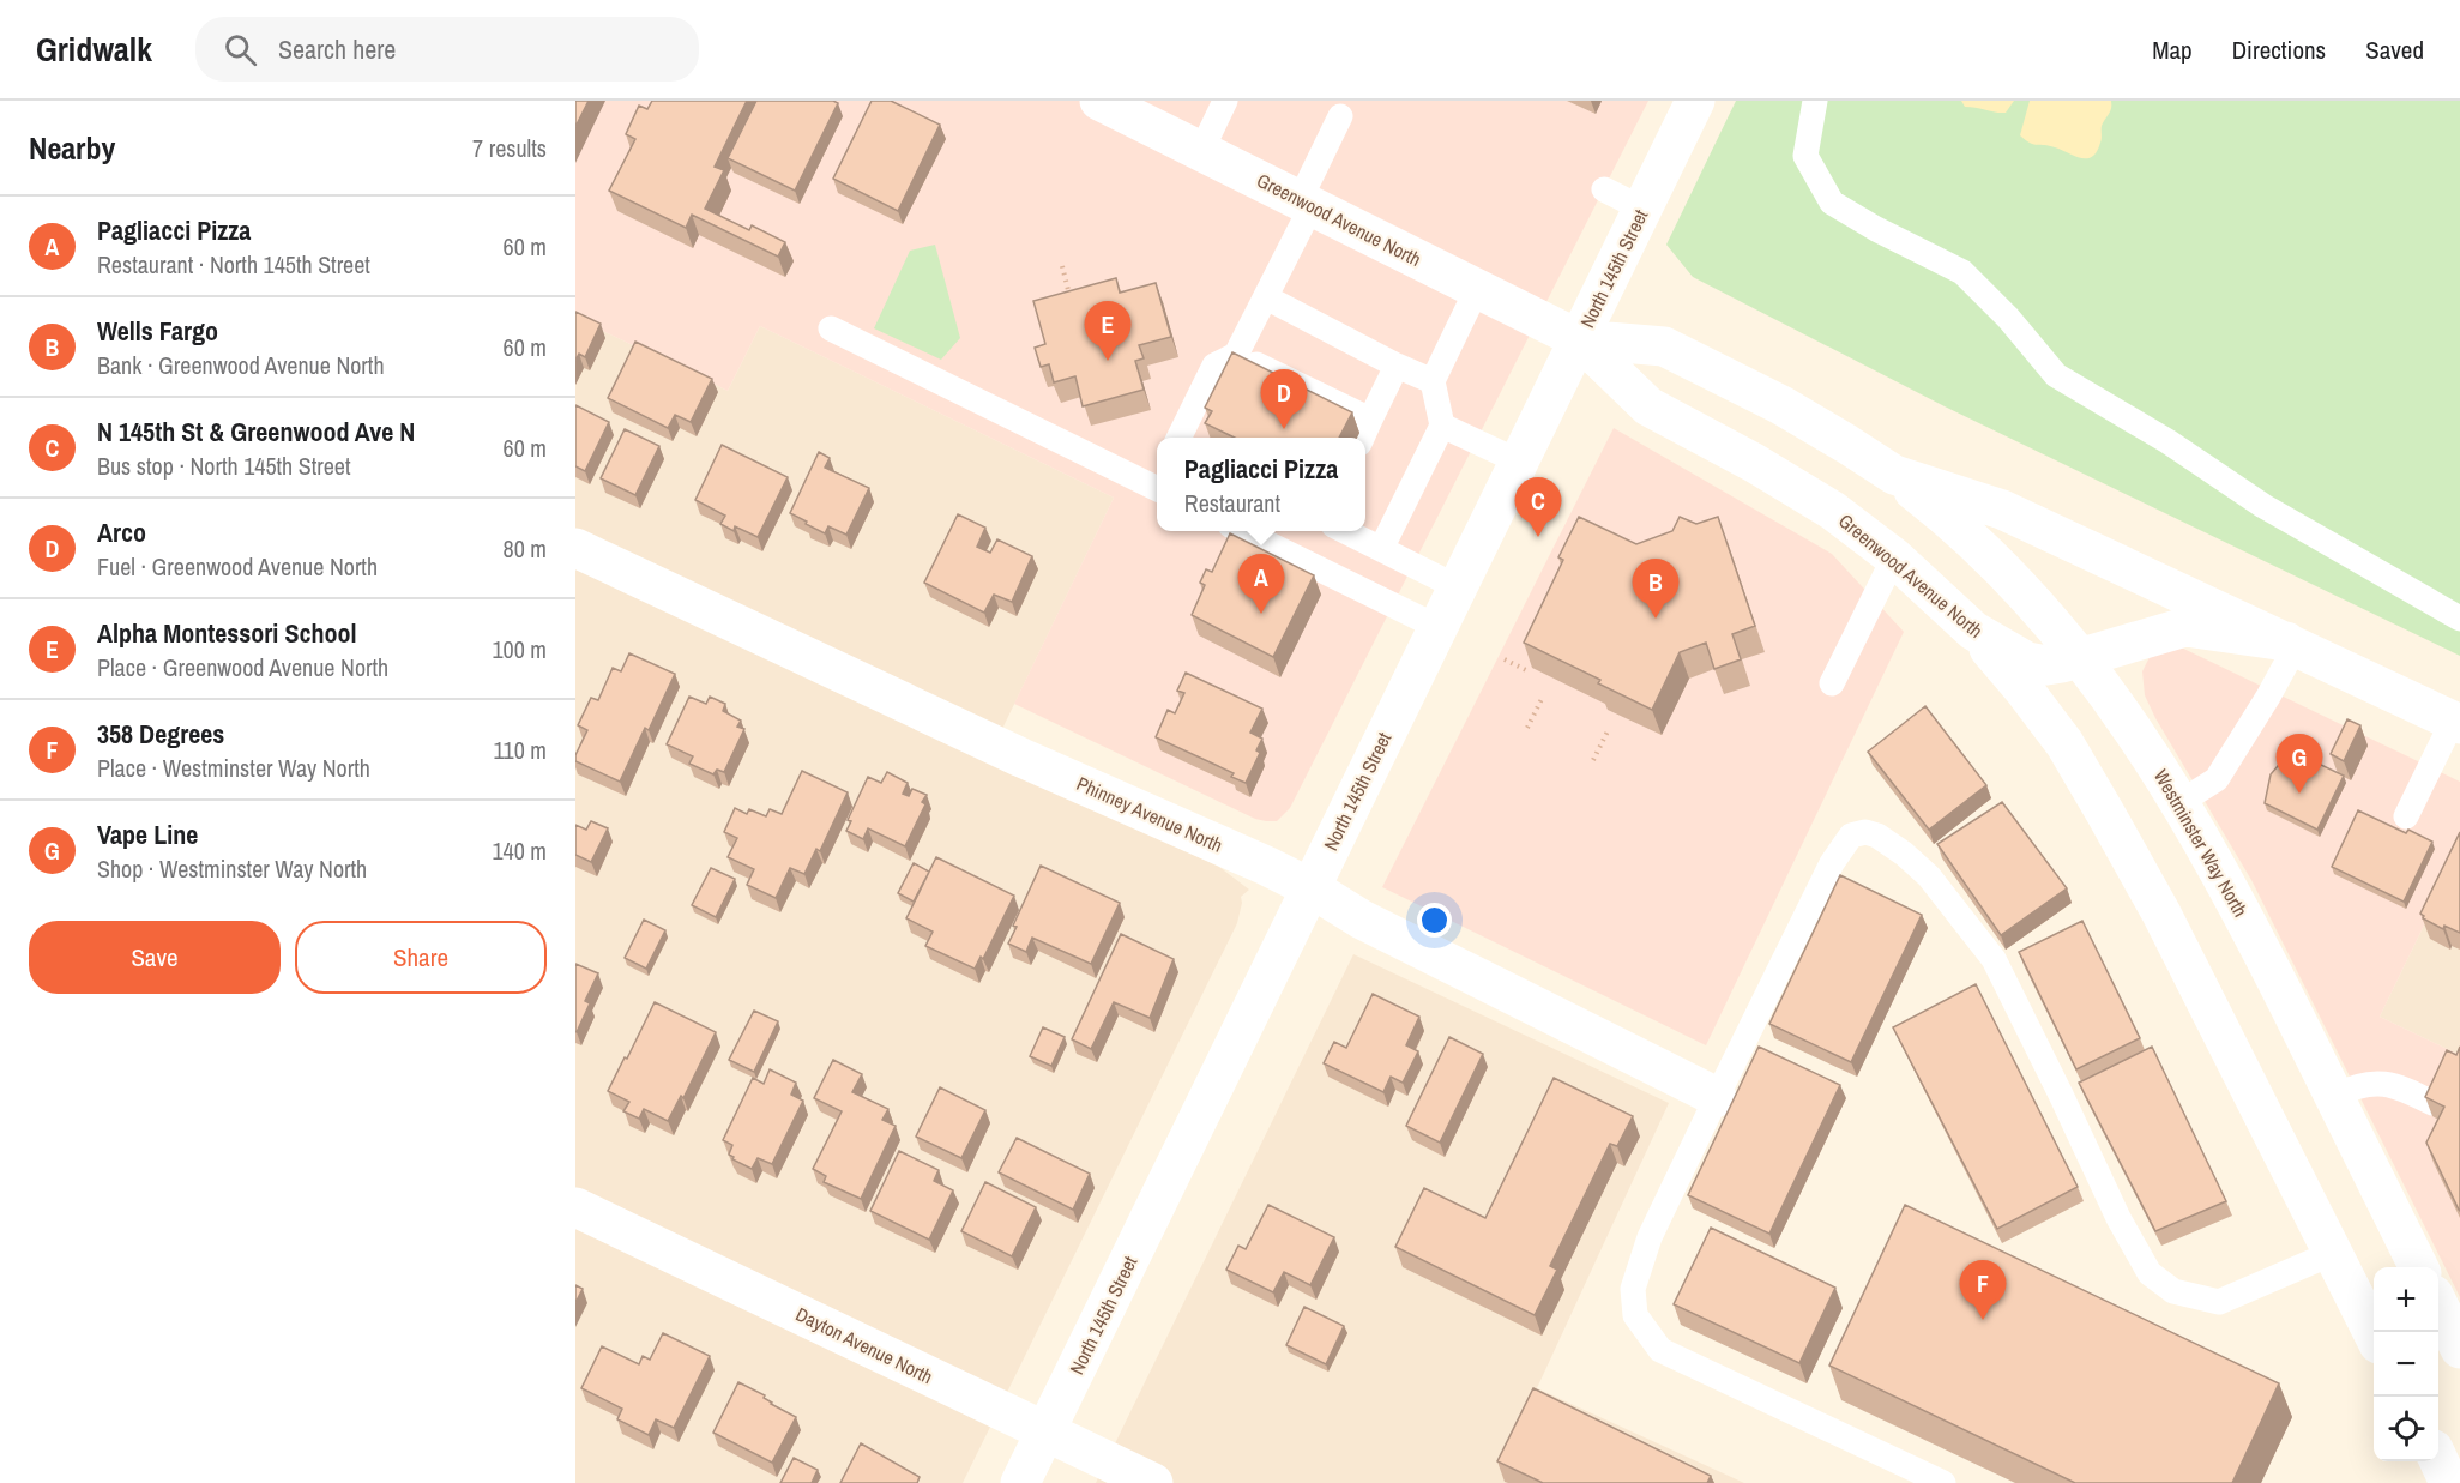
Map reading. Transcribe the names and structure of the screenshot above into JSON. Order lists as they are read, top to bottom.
{
  "streets": {
    "main road": [
      "Greenwood Avenue North",
      "North 145th Street",
      "Phinney Avenue North",
      "Westminster Way North",
      "Dayton Avenue North"
    ]
  },
  "crossings": [
    ["Greenwood Avenue North", "North 145th Street"],
    ["Greenwood Avenue North", "Westminster Way North"],
    ["North 145th Street", "Phinney Avenue North"],
    ["North 145th Street", "Dayton Avenue North"]
  ],
  "page": {
    "header": "Gridwalk",
    "search": "Search here",
    "nav": ["Map", "Directions", "Saved"],
    "heading": ["Nearby", "7 results"],
    "list": [
      {
        "mark": "A",
        "name": "Pagliacci Pizza",
        "note": "Restaurant · North 145th Street",
        "value": "60 m"
      },
      {
        "mark": "B",
        "name": "Wells Fargo",
        "note": "Bank · Greenwood Avenue North",
        "value": "60 m"
      },
      {
        "mark": "C",
        "name": "N 145th St & Greenwood Ave N",
        "note": "Bus stop · North 145th Street",
        "value": "60 m"
      },
      {
        "mark": "D",
        "name": "Arco",
        "note": "Fuel · Greenwood Avenue North",
        "value": "80 m"
      },
      {
        "mark": "E",
        "name": "Alpha Montessori School",
        "note": "Place · Greenwood Avenue North",
        "value": "100 m"
      },
      {
        "mark": "F",
        "name": "358 Degrees",
        "note": "Place · Westminster Way North",
        "value": "110 m"
      },
      {
        "mark": "G",
        "name": "Vape Line",
        "note": "Shop · Westminster Way North",
        "value": "140 m"
      }
    ],
    "pins": [
      "E",
      "D",
      "C",
      "A",
      "B",
      "G",
      "F"
    ],
    "popup": ["Pagliacci Pizza", "Restaurant"],
    "buttons": ["Save", "Share"],
    "map_buttons": ["+", "−"]
  }
}
